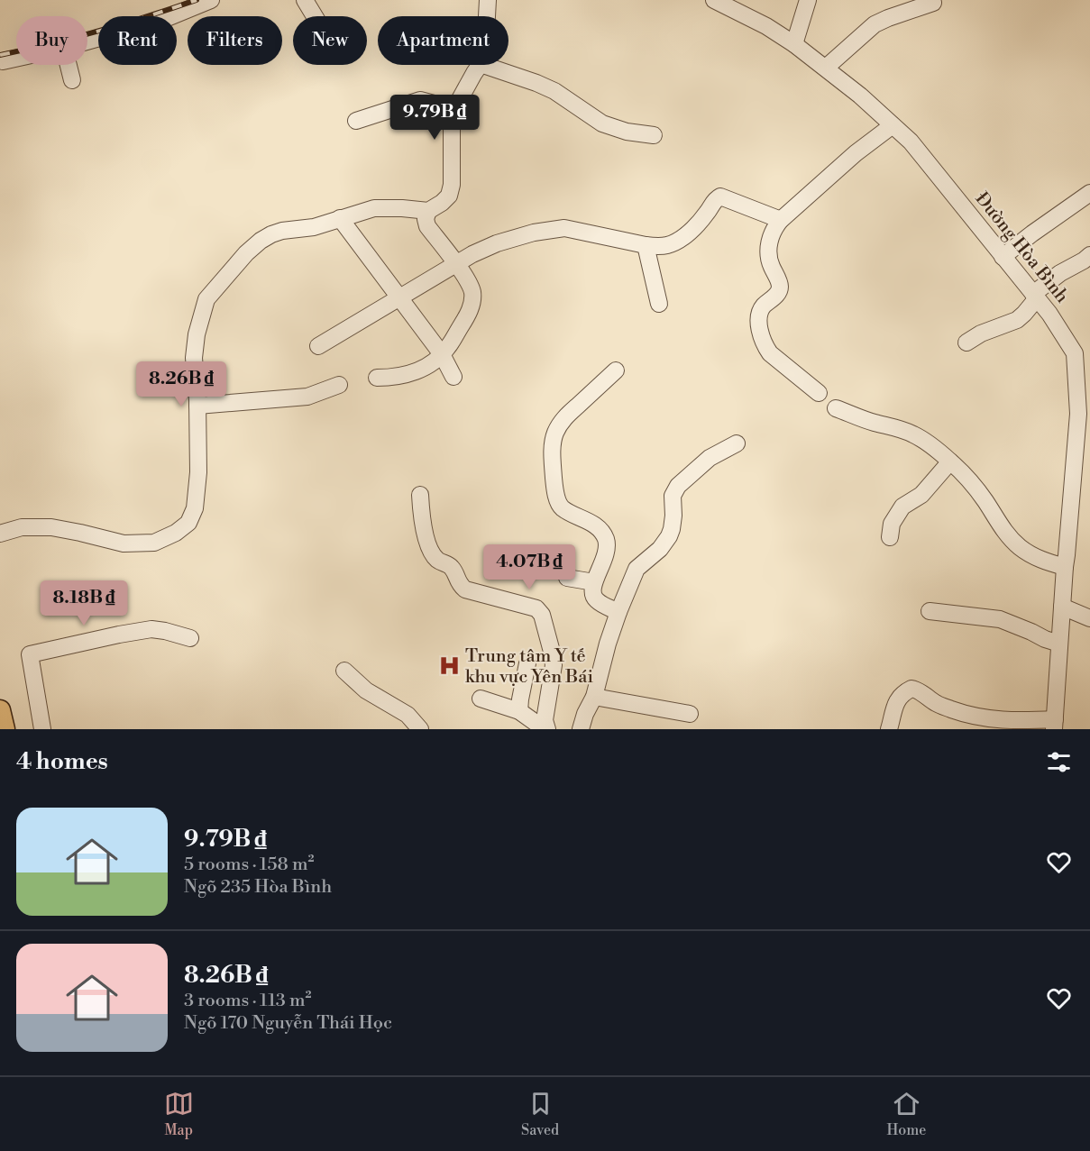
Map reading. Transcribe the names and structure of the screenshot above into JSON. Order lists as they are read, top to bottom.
{
  "streets": {
    "street": ["Đường Hòa Bình"]
  },
  "places": {
    "hospital": ["Trung tâm Y tế khu vực Yên Bái"]
  },
  "page": {
    "chip": [
      "Buy",
      "Rent",
      "Filters",
      "New",
      "Apartment"
    ],
    "price": [
      "9.79B ₫",
      "8.26B ₫",
      "4.07B ₫",
      "8.18B ₫"
    ],
    "heading": "4 homes",
    "list": [
      {
        "name": "9.79B ₫",
        "note": "5 rooms · 158 m² · Ngõ 235 Hòa Bình"
      },
      {
        "name": "8.26B ₫",
        "note": "3 rooms · 113 m² · Ngõ 170 Nguyễn Thái Học"
      }
    ],
    "tabs": ["Map", "Saved", "Home"]
  }
}
